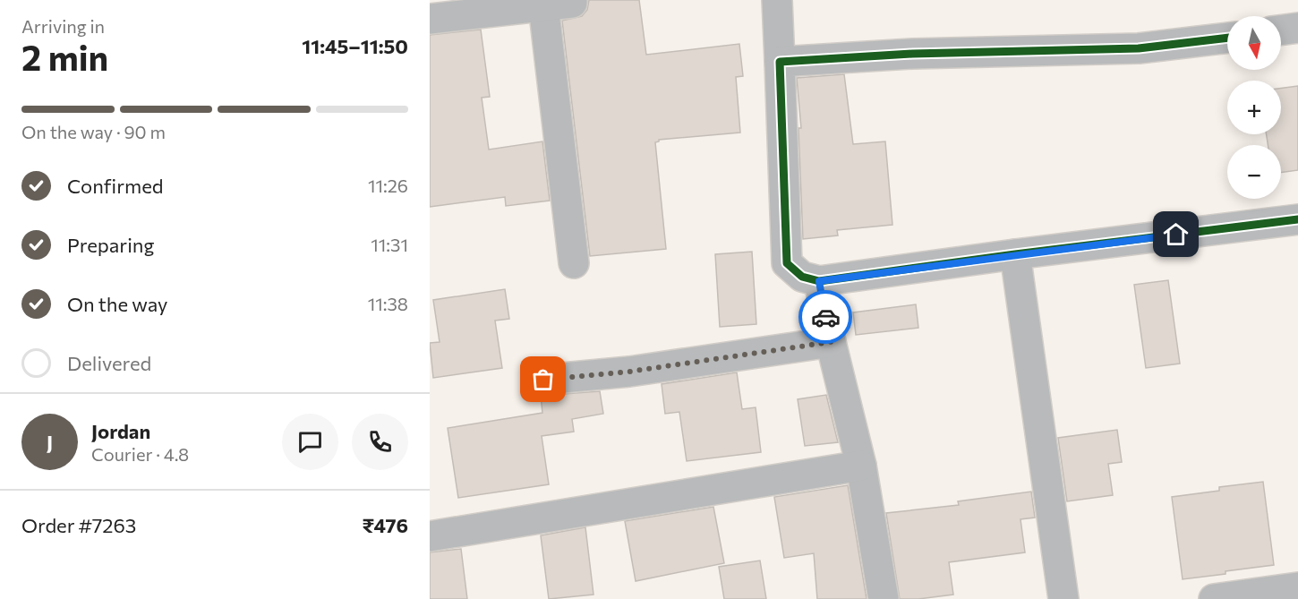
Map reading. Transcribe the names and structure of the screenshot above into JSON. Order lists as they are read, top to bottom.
{
  "north": "bottom",
  "page": {
    "heading": ["2 min", "Arriving in", "11:45–11:50"],
    "panel": [
      "Jordan",
      "Courier · 4.8",
      "Order #7263",
      "₹476"
    ],
    "map_buttons": ["+", "−"],
    "bar": "On the way · 90 m",
    "list": [
      ["Confirmed", "11:26"],
      ["Preparing", "11:31"],
      ["On the way", "11:38"],
      "Delivered"
    ],
    "round": "J"
  }
}
